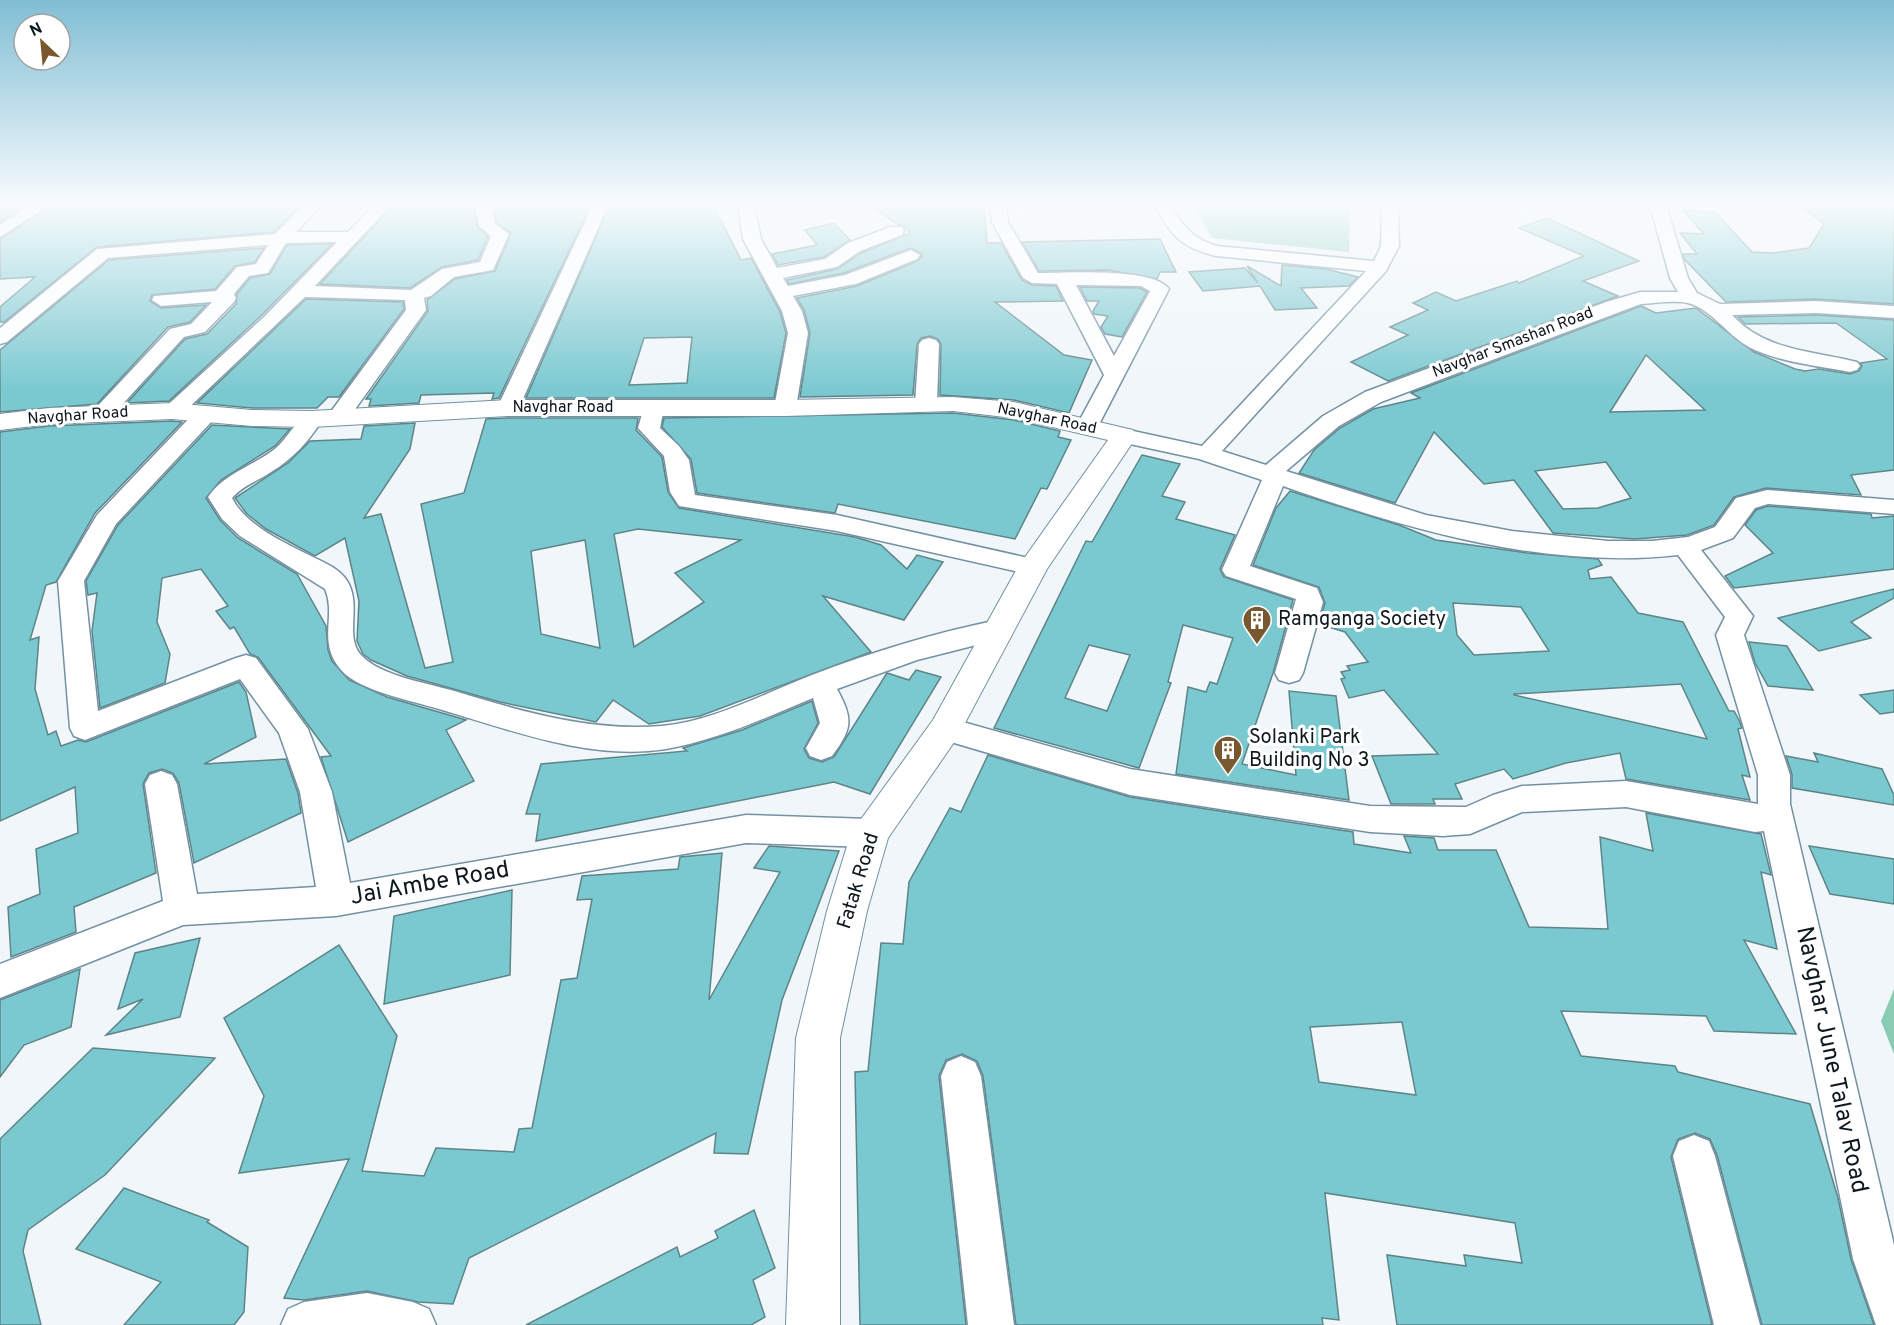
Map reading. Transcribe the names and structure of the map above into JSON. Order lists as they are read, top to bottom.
{
  "streets": {
    "main road": ["Navghar Road", "Fatak Road"],
    "street": ["Navghar Smashan Road", "Jai Ambe Road", "Navghar June Talav Road"]
  },
  "crossings": [
    ["Navghar Road", "Fatak Road"],
    ["Fatak Road", "Jai Ambe Road"]
  ],
  "places": {
    "building": ["Ramganga Society", "Solanki Park Building No 3"]
  },
  "north": "top left"
}
